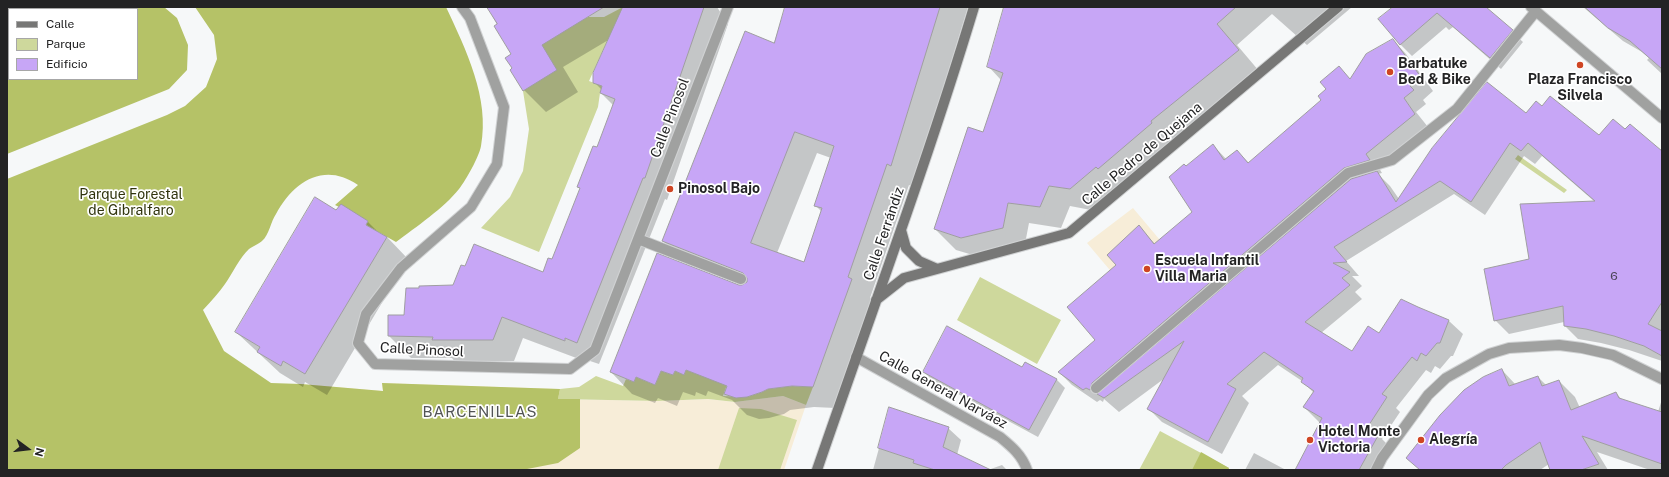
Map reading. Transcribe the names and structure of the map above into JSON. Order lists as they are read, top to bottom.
{
  "streets": {
    "street": [
      "Calle Pinosol",
      "Calle Pedro de Quejana",
      "Calle Ferrándiz",
      "Calle General Narváez"
    ]
  },
  "crossings": [
    ["Calle Pedro de Quejana", "Calle Ferrándiz"],
    ["Calle Ferrándiz", "Calle General Narváez"]
  ],
  "districts": ["BARCENILLAS"],
  "parks": ["Parque Forestal de Gibralfaro"],
  "places": [
    "Plaza Francisco Silvela",
    "Barbatuke Bed & Bike",
    "Pinosol Bajo",
    "Escuela Infantil Villa Maria",
    "Hotel Monte Victoria",
    "Alegría"
  ],
  "house_numbers": ["6"],
  "legend": ["Calle", "Parque", "Edificio"],
  "north": "right"
}
